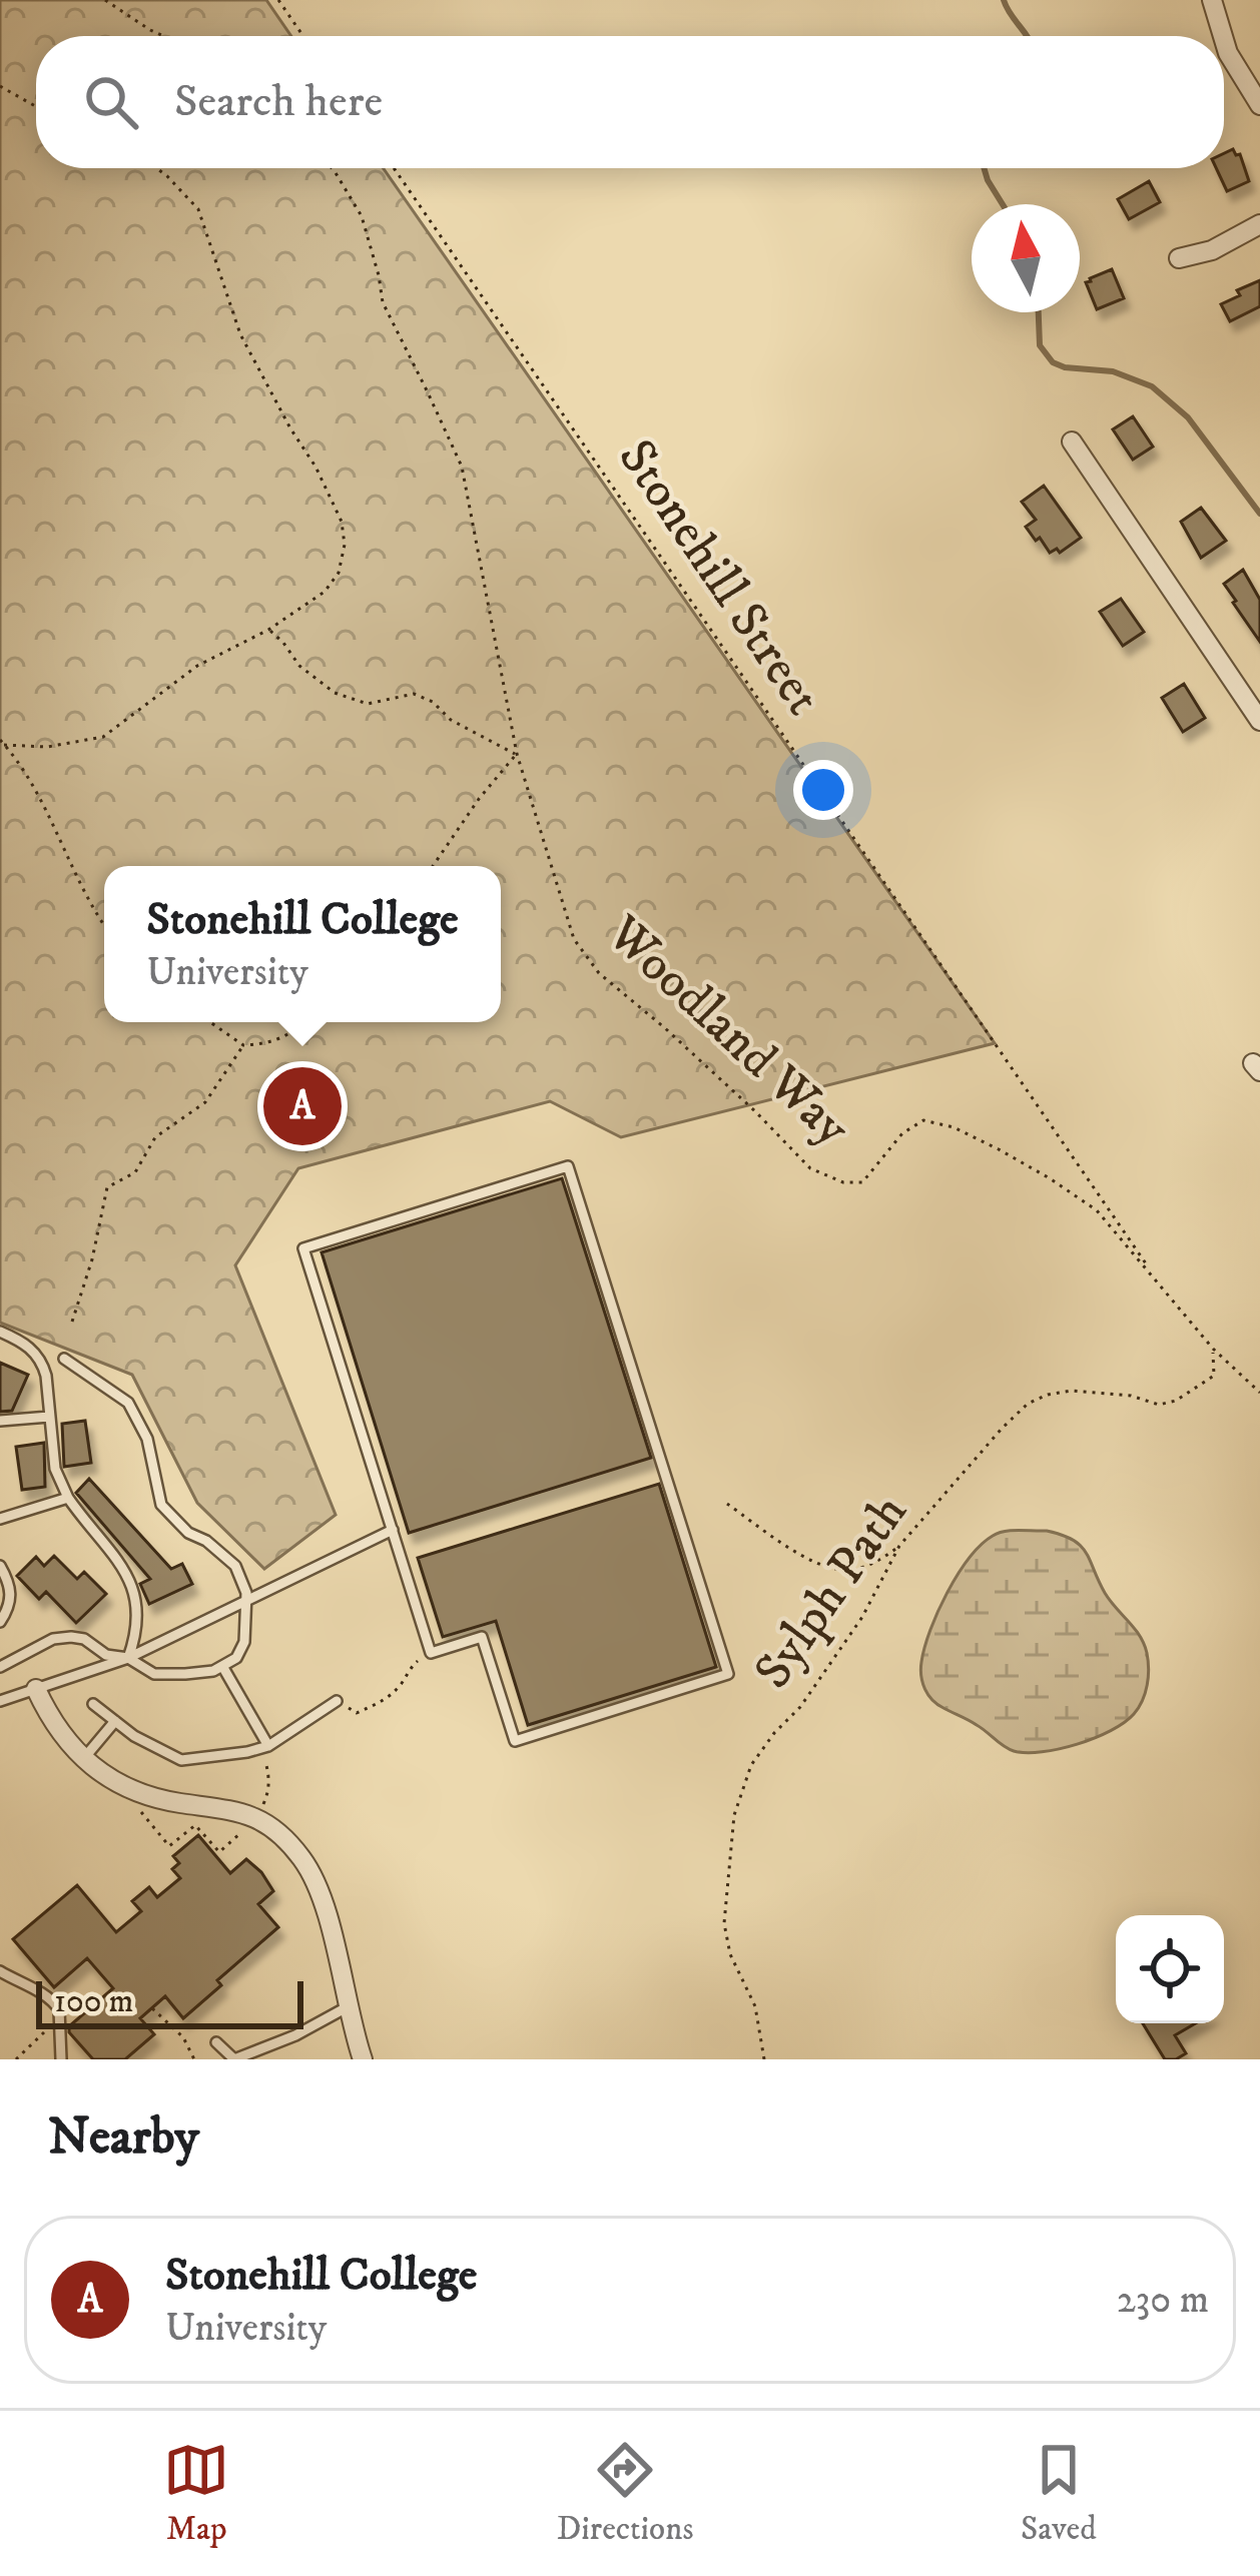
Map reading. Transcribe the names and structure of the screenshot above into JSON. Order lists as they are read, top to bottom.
{
  "streets": {
    "path": ["Stonehill Street", "Woodland Way", "Sylph Path"]
  },
  "crossings": [
    ["Stonehill Street", "Woodland Way"]
  ],
  "scale_bar": "100 m",
  "north": "top",
  "page": {
    "search": "Search here",
    "popup": ["Stonehill College", "University"],
    "pins": "A",
    "scale": "100 m",
    "heading": "Nearby",
    "list": [
      {
        "mark": "A",
        "name": "Stonehill College",
        "note": "University",
        "value": "230 m"
      }
    ],
    "nav": ["Map", "Directions", "Saved"]
  }
}
